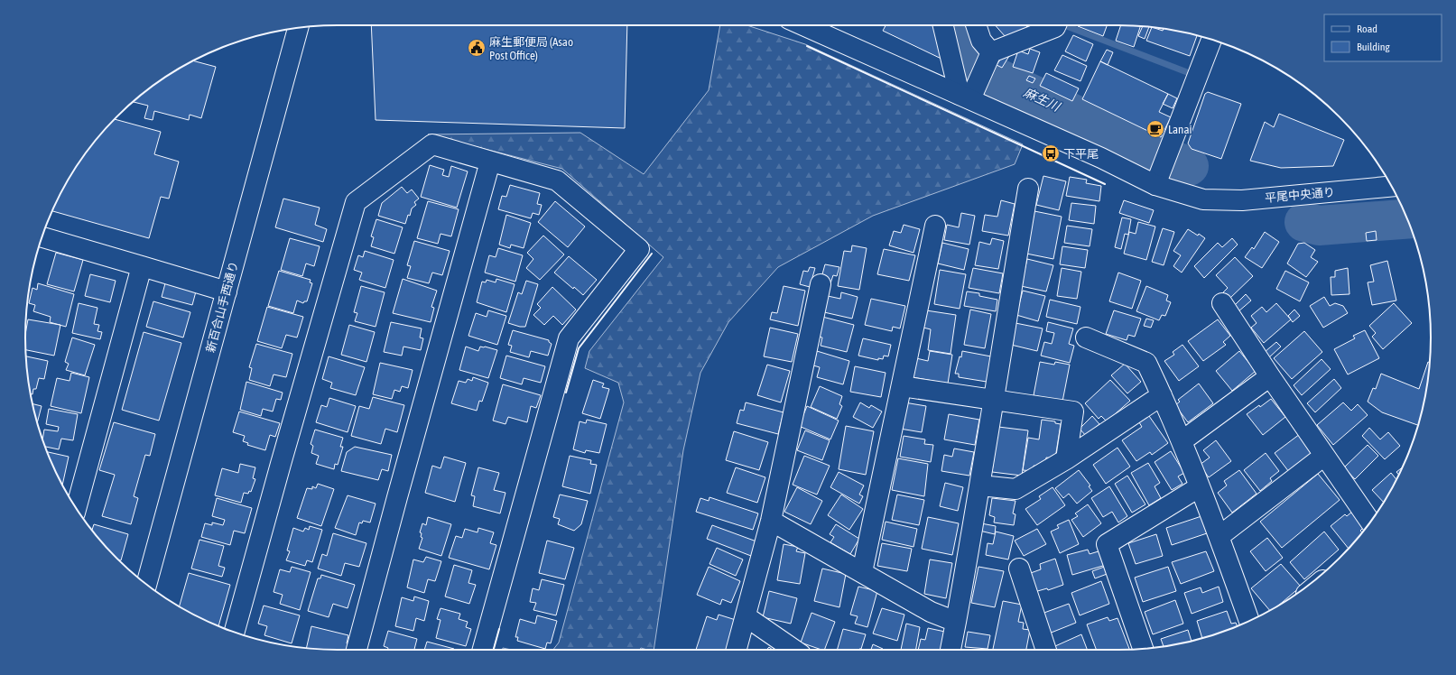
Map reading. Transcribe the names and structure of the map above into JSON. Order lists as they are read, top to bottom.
{
  "streets": {
    "street": ["平尾中央通り", "新百合山手西通り"]
  },
  "water": ["麻生川"],
  "places": {
    "public building": ["麻生郵便局 (Asao Post Office)"],
    "cafe": ["Lanai"],
    "bus stop": ["下平尾"]
  },
  "legend": ["Road", "Building"]
}
